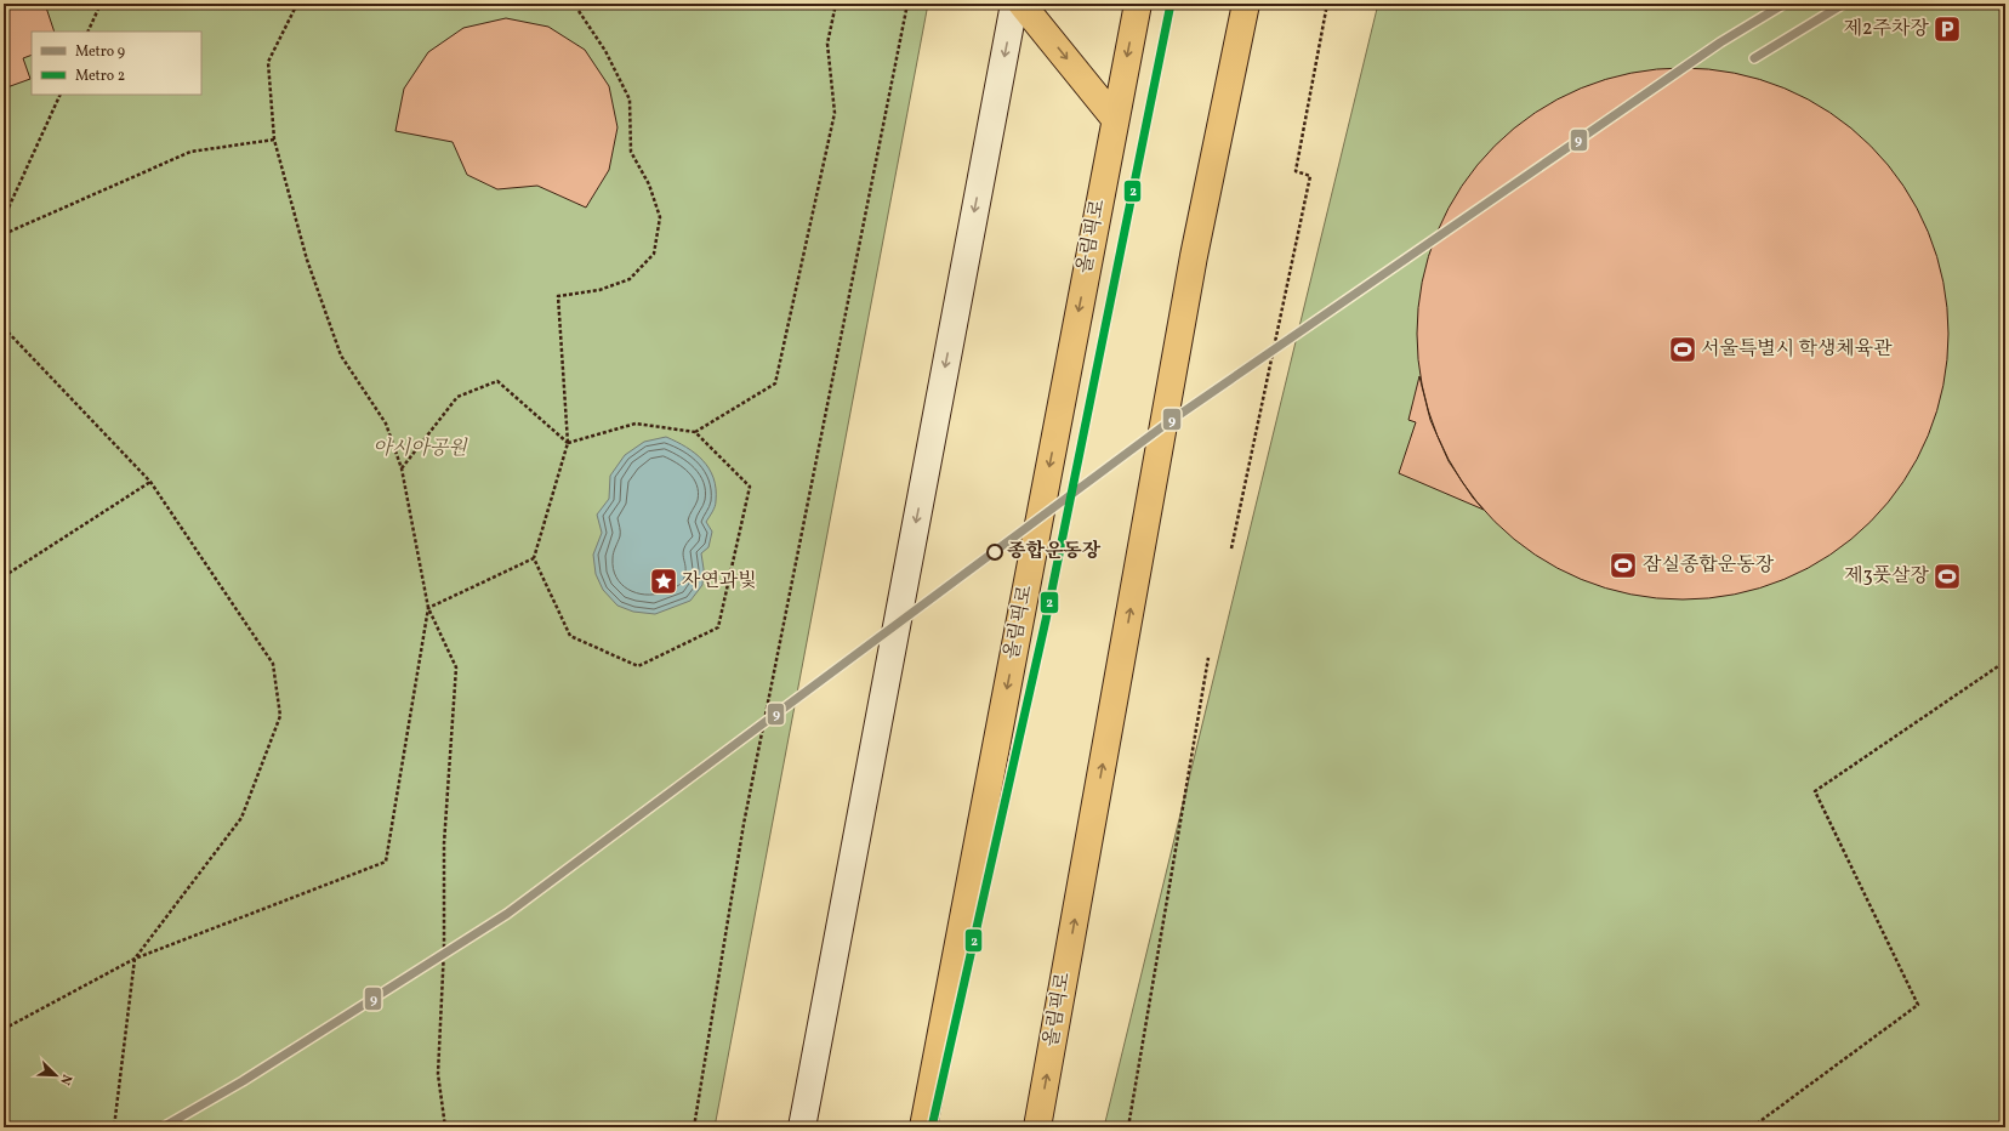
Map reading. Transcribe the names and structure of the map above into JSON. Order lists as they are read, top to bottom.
{
  "streets": {
    "main road": ["올림픽로"]
  },
  "parks": ["아시아공원"],
  "places": {
    "parking": ["제2주차장"],
    "sports": ["서울특별시 학생체육관", "잠실종합운동장", "제3풋살장"],
    "other": ["종합운동장"],
    "place": ["자연과빛"]
  },
  "lines": ["metro line 9", "metro line 2"],
  "legend": ["Metro 9", "Metro 2"],
  "north": "bottom right"
}
